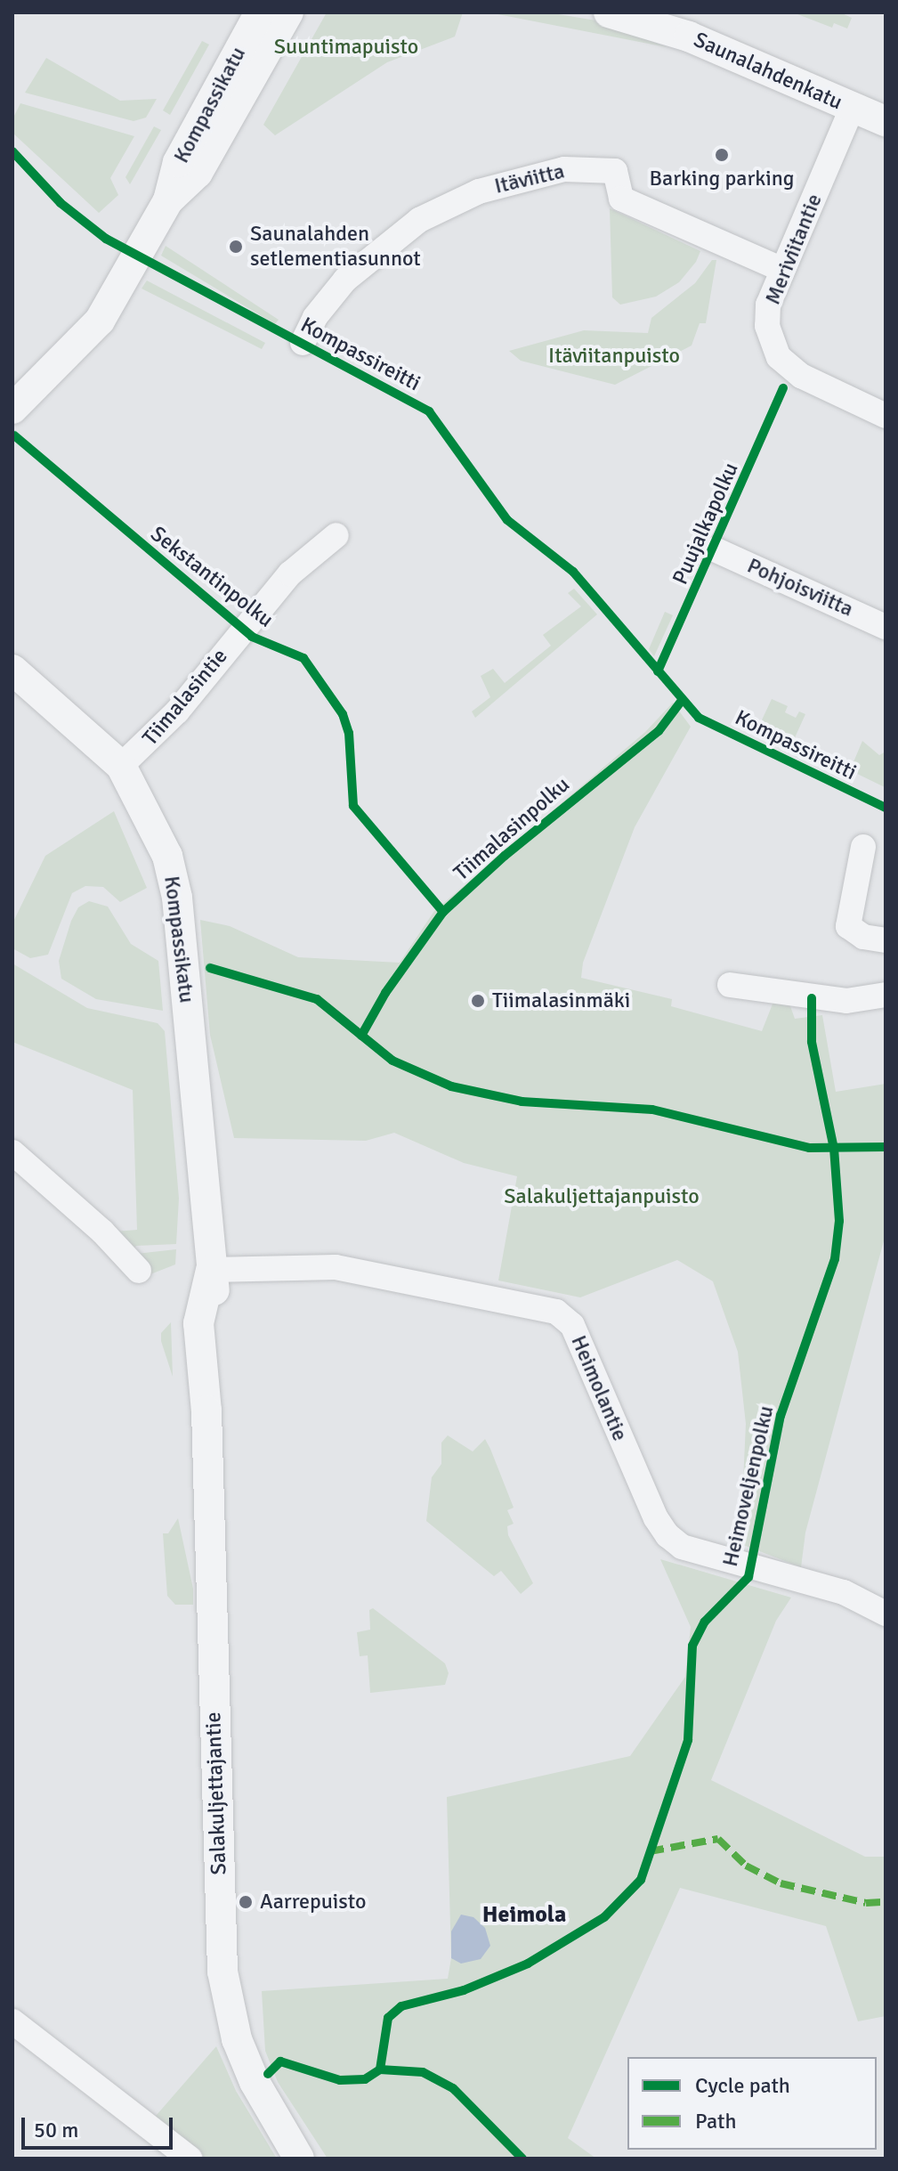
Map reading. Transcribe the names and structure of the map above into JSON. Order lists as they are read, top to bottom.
{
  "streets": {
    "street": [
      "Saunalahdenkatu",
      "Kompassikatu",
      "Itäviitta",
      "Meriviitantie",
      "Pohjoisviitta",
      "Tiimalasintie",
      "Heimolantie",
      "Salakuljettajantie"
    ],
    "cycle path": [
      "Kompassireitti",
      "Puujalkapolku",
      "Sekstantinpolku",
      "Tiimalasinpolku",
      "Heimoveljenpolku"
    ]
  },
  "crossings": [
    ["Saunalahdenkatu", "Meriviitantie"],
    ["Kompassikatu", "Tiimalasintie"],
    ["Kompassikatu", "Heimolantie"],
    ["Kompassikatu", "Salakuljettajantie"],
    ["Itäviitta", "Meriviitantie"],
    ["Heimolantie", "Salakuljettajantie"]
  ],
  "districts": ["Heimola"],
  "parks": ["Suuntimapuisto", "Itäviitanpuisto", "Salakuljettajanpuisto"],
  "places": [
    "Barking parking",
    "Saunalahden setlementiasunnot",
    "Tiimalasinmäki",
    "Aarrepuisto"
  ],
  "legend": ["Cycle path", "Path"],
  "scale_bar": "50 m"
}
